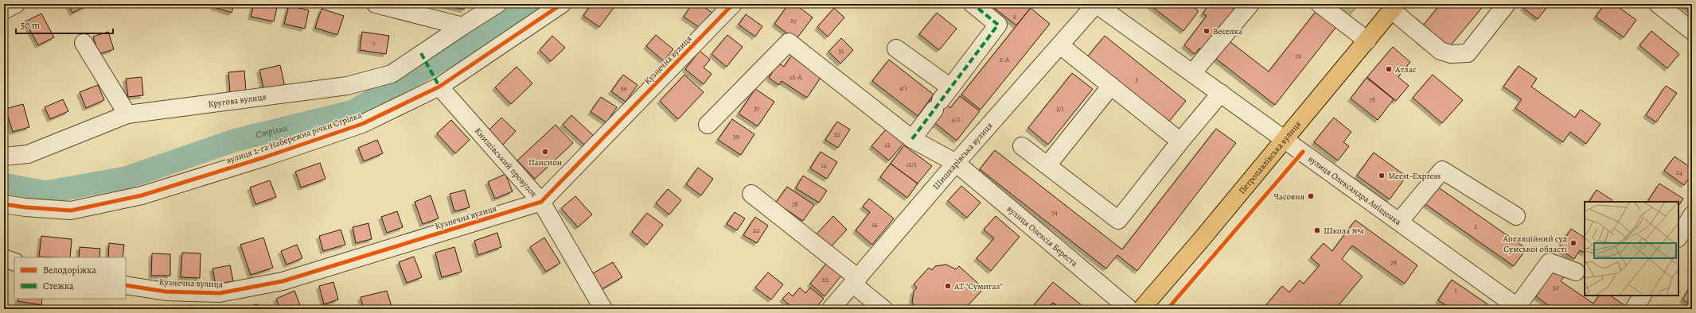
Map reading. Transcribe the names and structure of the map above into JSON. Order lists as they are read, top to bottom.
{
  "streets": {
    "main road": ["Петропавлівська вулиця"],
    "street": [
      "Кузнечна вулиця",
      "Кругова вулиця",
      "вулиця 2-га Набережна річки Стрілка",
      "Шишкарівська вулиця",
      "Книшівський провулок",
      "вулиця Олександра Аніщенка",
      "вулиця Олексія Береста"
    ]
  },
  "crossings": [
    ["Кузнечна вулиця", "Книшівський провулок"],
    ["вулиця 2-га Набережна річки Стрілка", "Книшівський провулок"],
    ["Шишкарівська вулиця", "вулиця Олександра Аніщенка"],
    ["Шишкарівська вулиця", "вулиця Олексія Береста"],
    ["Петропавлівська вулиця", "вулиця Олександра Аніщенка"]
  ],
  "water": ["Стрілка"],
  "places": [
    "Веселка",
    "Атлас",
    "Пансион",
    "Meest-Express",
    "Часовня",
    "Школа №4",
    "Апеляційний суд Сумської області",
    "АТ \"Сумигаз\""
  ],
  "house_numbers": [
    "2",
    "27",
    "1",
    "31",
    "72",
    "2-А",
    "12-А",
    "3",
    "4/1",
    "56",
    "75",
    "37",
    "3/1",
    "4/2",
    "10",
    "39",
    "12",
    "12/1",
    "14",
    "24",
    "18",
    "74",
    "16",
    "2",
    "20",
    "79",
    "22",
    "30",
    "1"
  ],
  "legend": ["Велодоріжка", "Стежка"],
  "scale_bar": "50 m"
}
